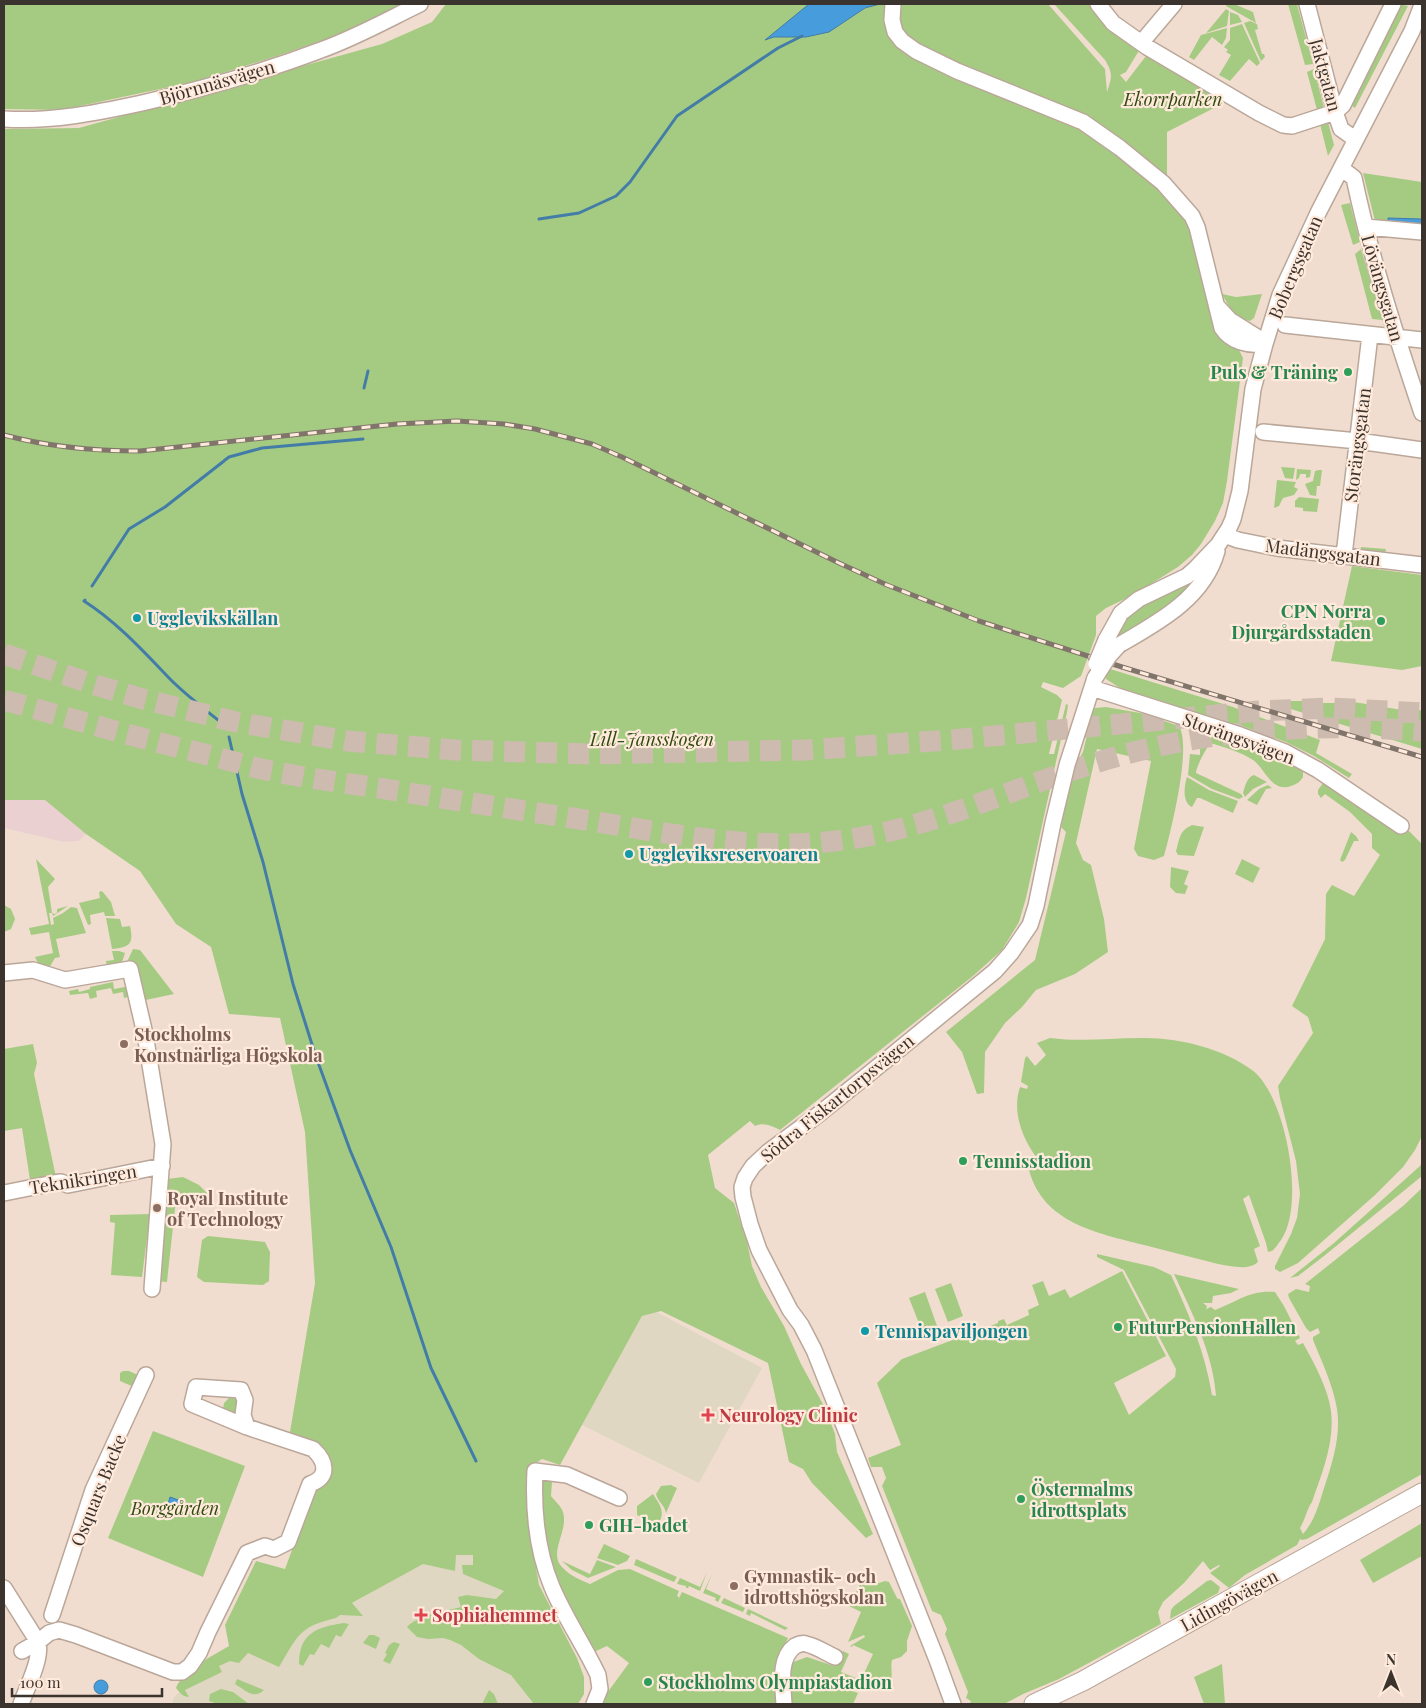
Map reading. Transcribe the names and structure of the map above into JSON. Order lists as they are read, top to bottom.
{
  "streets": {
    "main road": ["Lidingövägen"],
    "street": [
      "Jaktgatan",
      "Björnnäsvägen",
      "Bobergsgatan",
      "Lövängsgatan",
      "Storängsgatan",
      "Madängsgatan",
      "Storängsvägen",
      "Södra Fiskartorpsvägen",
      "Teknikringen",
      "Osquars Backe"
    ]
  },
  "crossings": [
    ["Jaktgatan", "Bobergsgatan"],
    ["Bobergsgatan", "Lövängsgatan"],
    ["Bobergsgatan", "Madängsgatan"],
    ["Storängsgatan", "Madängsgatan"],
    ["Storängsvägen", "Södra Fiskartorpsvägen"]
  ],
  "parks": ["Ekorrparken", "Lill-Jansskogen", "Borggården"],
  "places": {
    "other": [
      "Puls & Träning",
      "Ugglevikskällan",
      "CPN Norra Djurgårdsstaden",
      "Uggleviksreservoaren",
      "Stockholms Konstnärliga Högskola",
      "Tennisstadion",
      "Royal Institute of Technology",
      "FuturPensionHallen",
      "Tennispaviljongen",
      "Östermalms idrottsplats",
      "GIH-badet",
      "Gymnastik- och idrottshögskolan",
      "Stockholms Olympiastadion"
    ],
    "health": ["Neurology Clinic", "Sophiahemmet"]
  },
  "scale_bar": "100 m",
  "north": "top"
}
